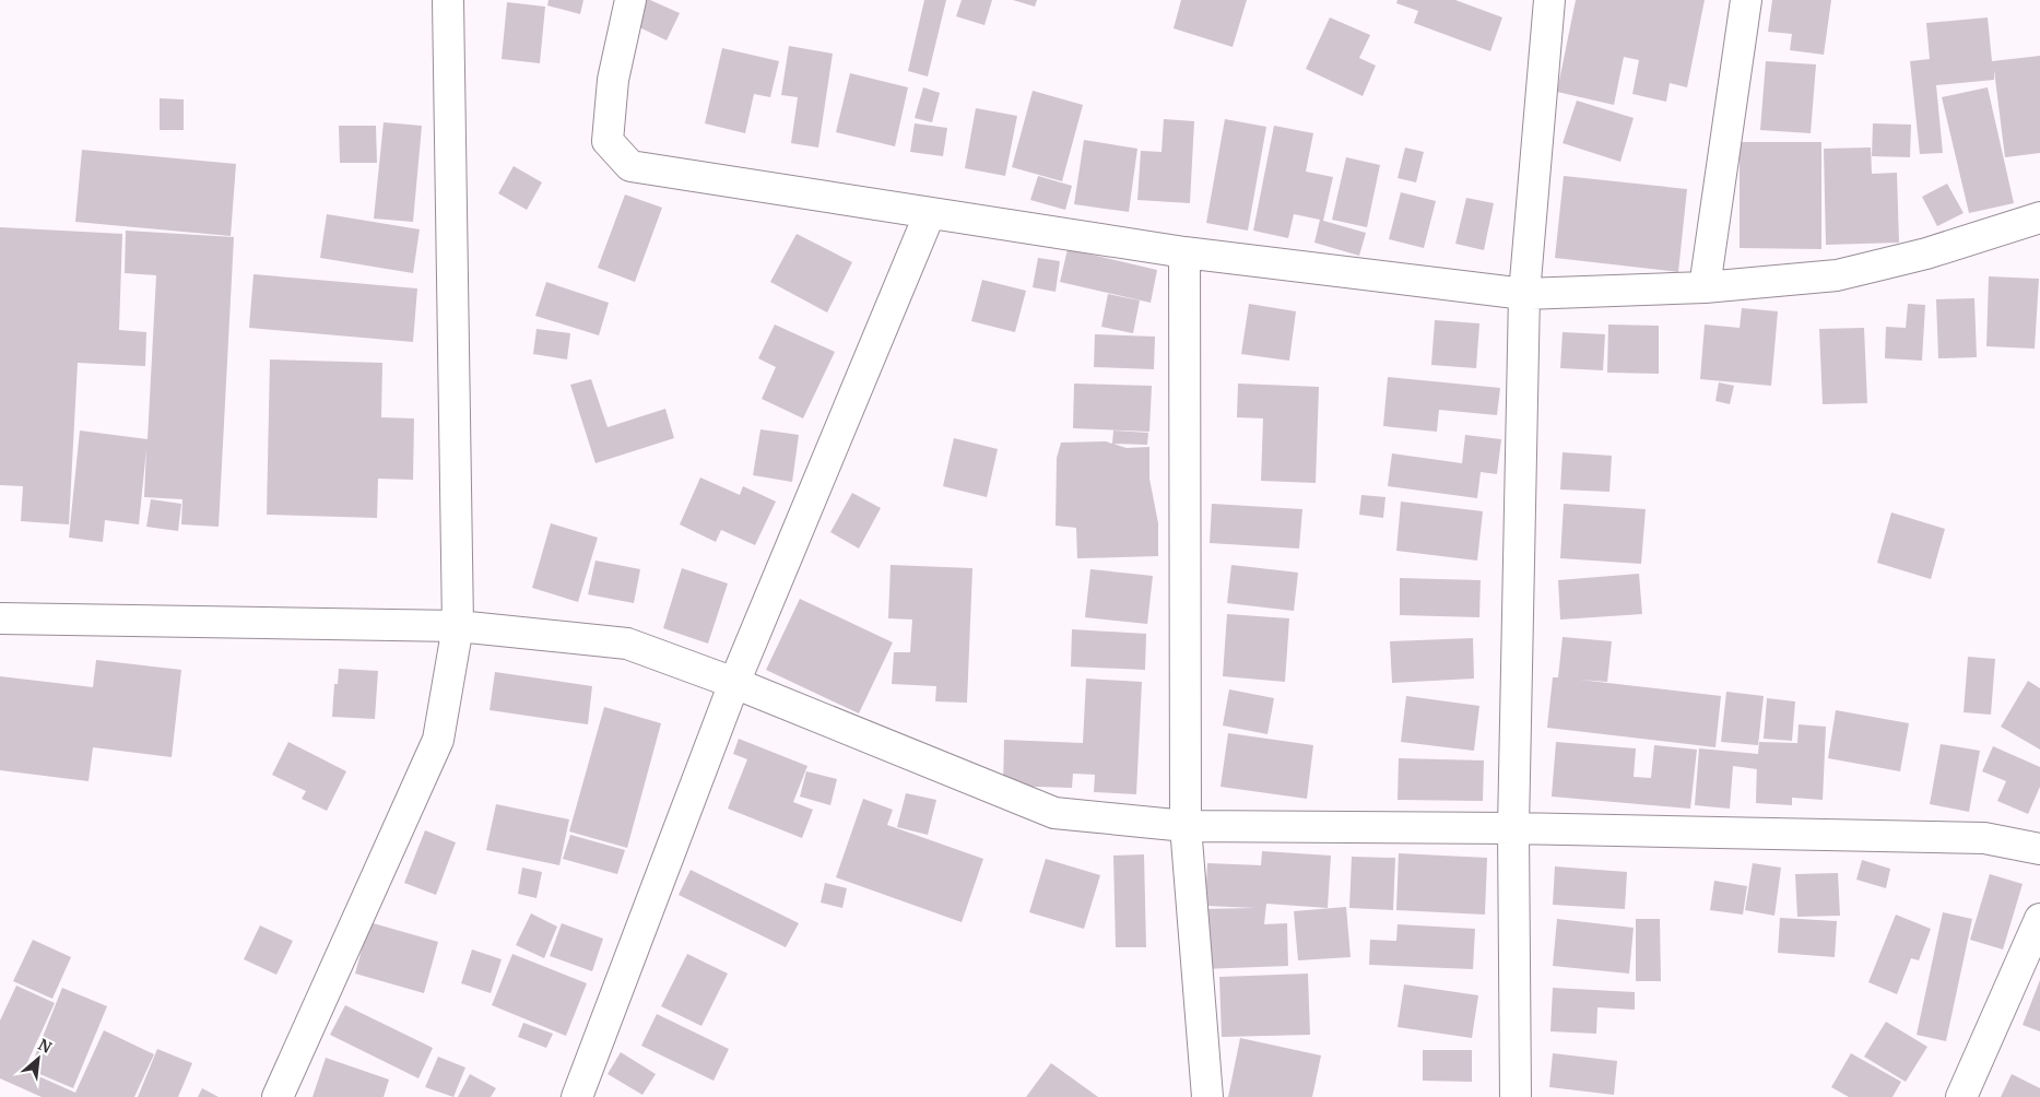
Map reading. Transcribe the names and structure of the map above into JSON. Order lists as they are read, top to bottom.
{
  "north": "top right"
}
